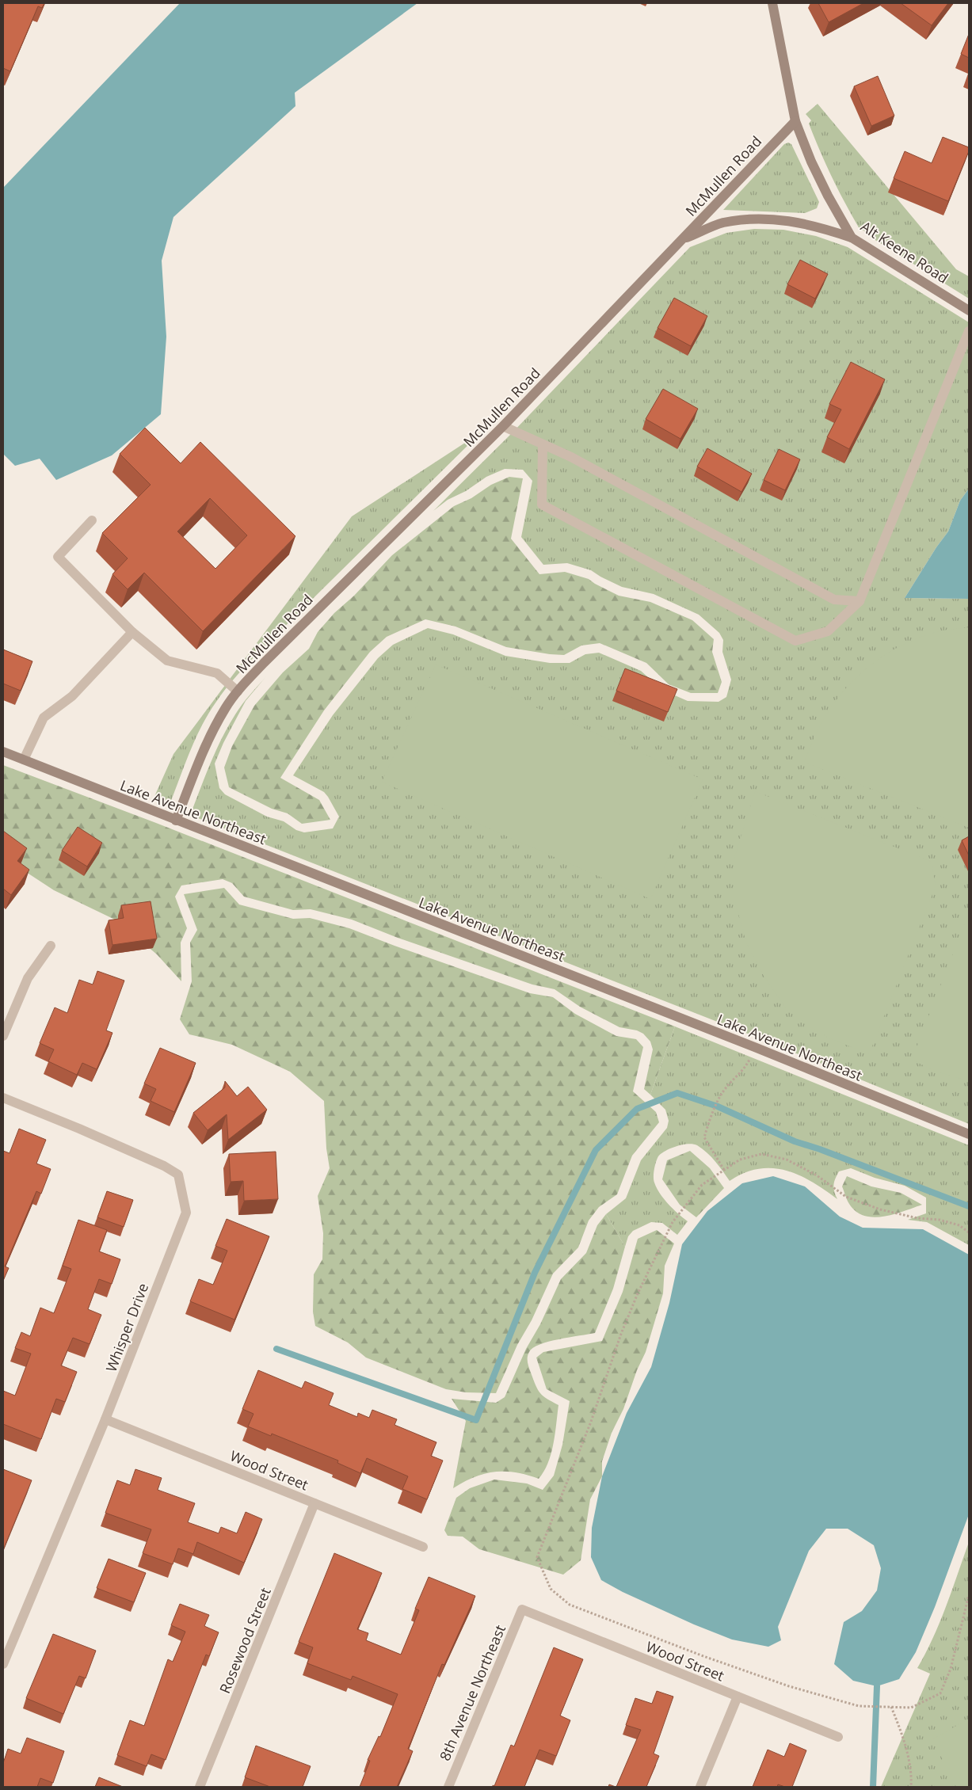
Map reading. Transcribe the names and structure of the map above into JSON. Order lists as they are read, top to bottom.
{
  "streets": {
    "street": [
      "McMullen Road",
      "Alt Keene Road",
      "Lake Avenue Northeast",
      "Whisper Drive",
      "Wood Street",
      "Rosewood Street",
      "8th Avenue Northeast"
    ]
  },
  "crossings": [
    ["McMullen Road", "Alt Keene Road"],
    ["McMullen Road", "Lake Avenue Northeast"],
    ["Whisper Drive", "Wood Street"],
    ["Wood Street", "Rosewood Street"],
    ["Wood Street", "8th Avenue Northeast"]
  ]
}
